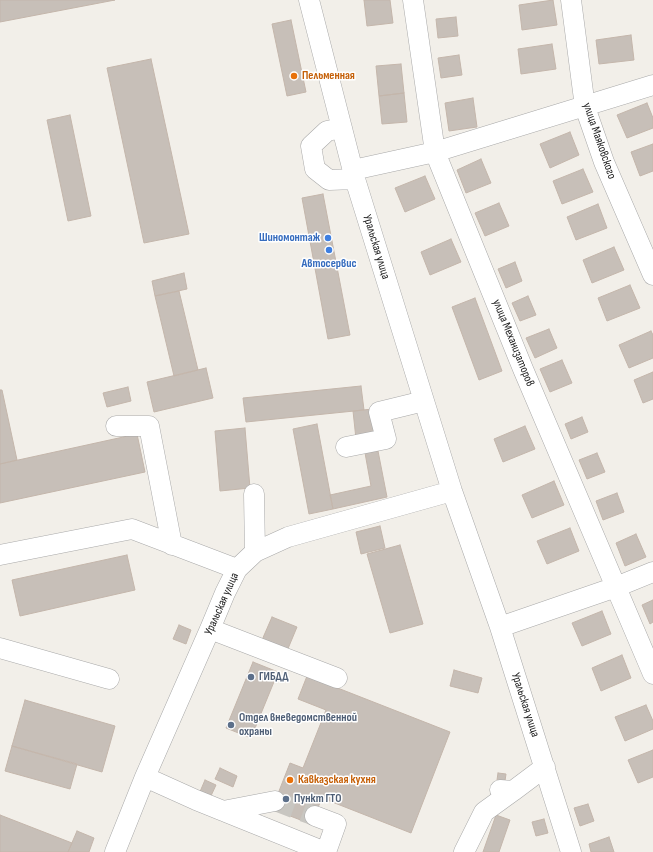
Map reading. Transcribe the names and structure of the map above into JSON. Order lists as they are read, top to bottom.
{
  "streets": {
    "street": ["улица Маяковского", "Уральская улица", "улица Механизаторов"]
  },
  "places": [
    "Пельменная",
    "Шиномонтаж",
    "Автосервис",
    "ГИБДД",
    "Отдел вневедомственной охраны",
    "Кавказская кухня",
    "Пункт ГТО"
  ]
}
